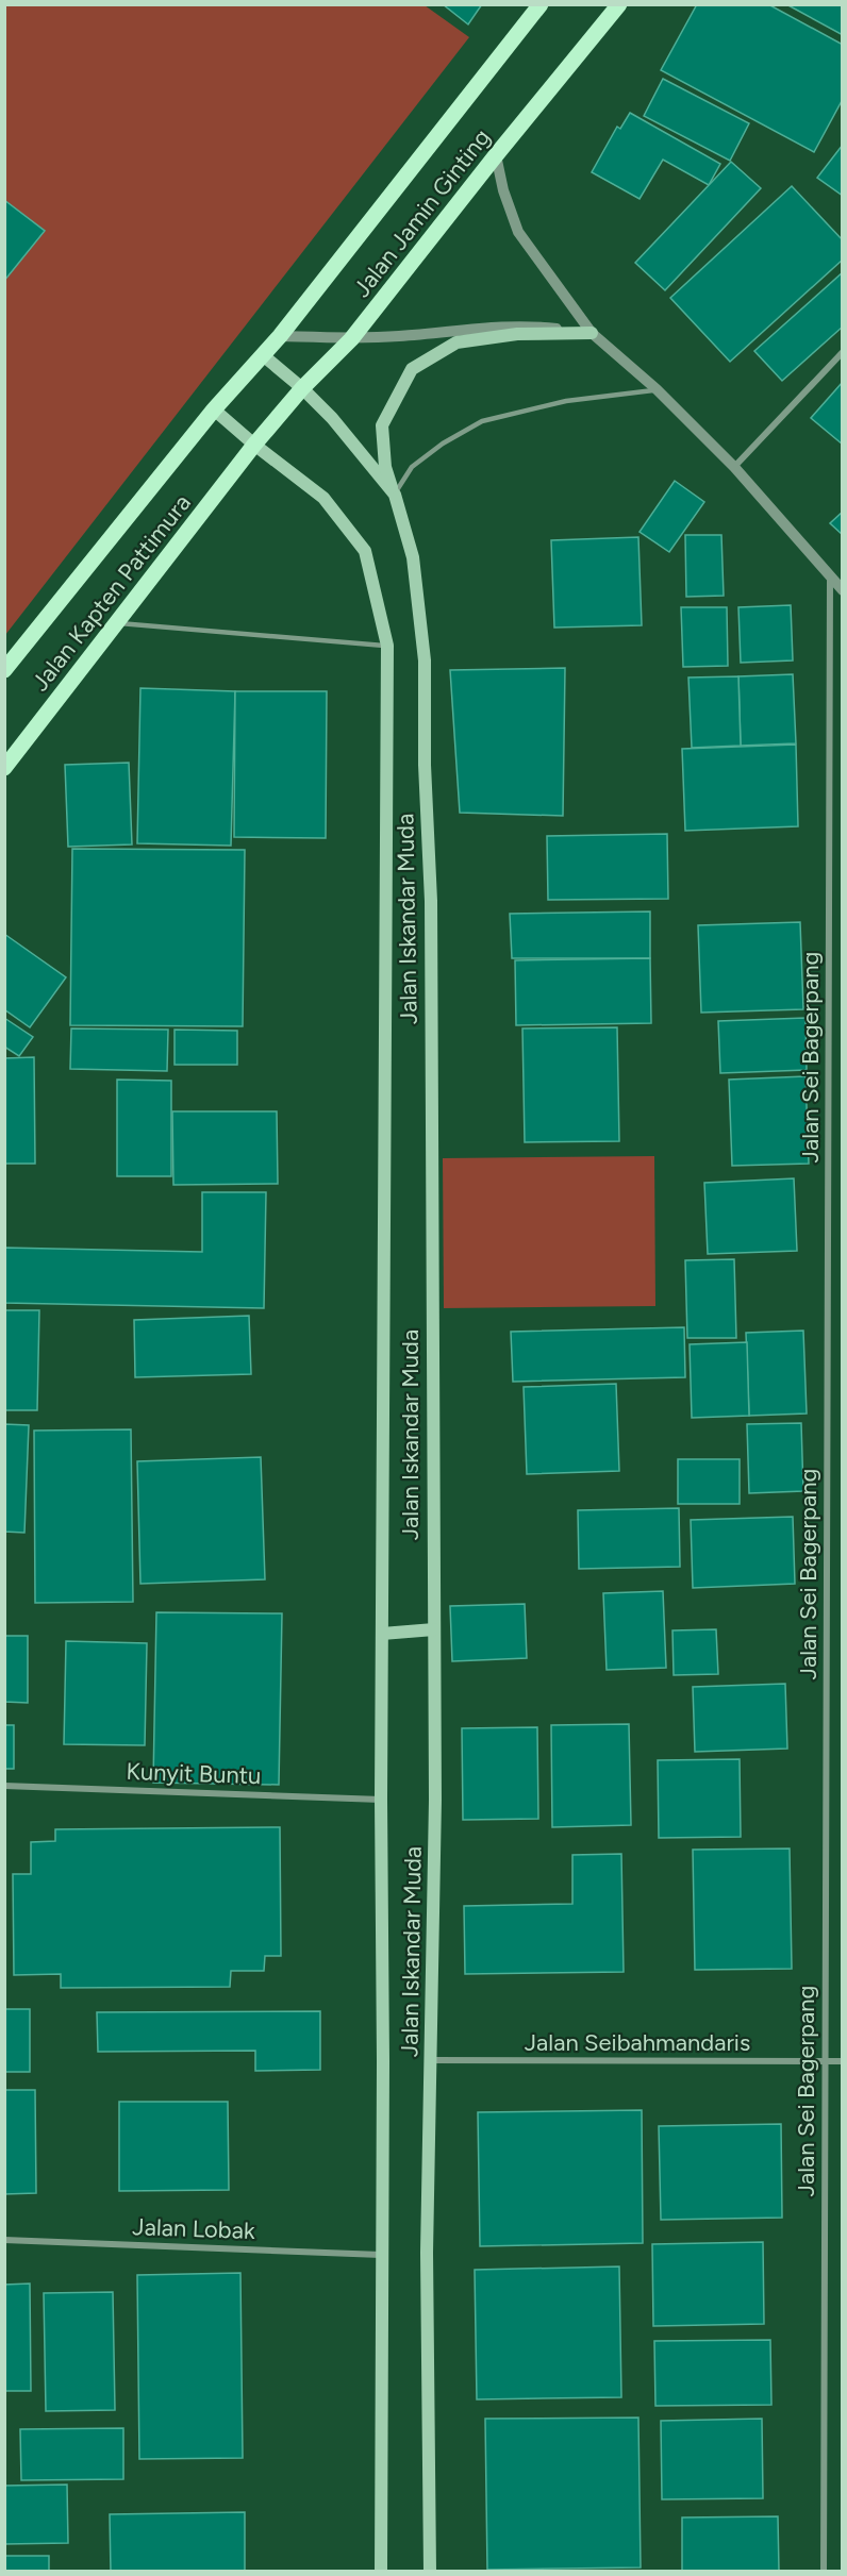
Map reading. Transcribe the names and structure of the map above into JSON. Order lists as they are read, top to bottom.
{
  "streets": {
    "main road": ["Jalan Jamin Ginting", "Jalan Kapten Pattimura", "Jalan Iskandar Muda"],
    "street": [
      "Jalan Sei Bagerpang",
      "Kunyit Buntu",
      "Jalan Seibahmandaris",
      "Jalan Lobak"
    ]
  },
  "crossings": [
    ["Jalan Jamin Ginting", "Jalan Kapten Pattimura"],
    ["Jalan Jamin Ginting", "Jalan Iskandar Muda"],
    ["Jalan Kapten Pattimura", "Jalan Iskandar Muda"],
    ["Jalan Iskandar Muda", "Kunyit Buntu"],
    ["Jalan Iskandar Muda", "Jalan Seibahmandaris"],
    ["Jalan Iskandar Muda", "Jalan Lobak"],
    ["Jalan Sei Bagerpang", "Jalan Seibahmandaris"]
  ]
}
